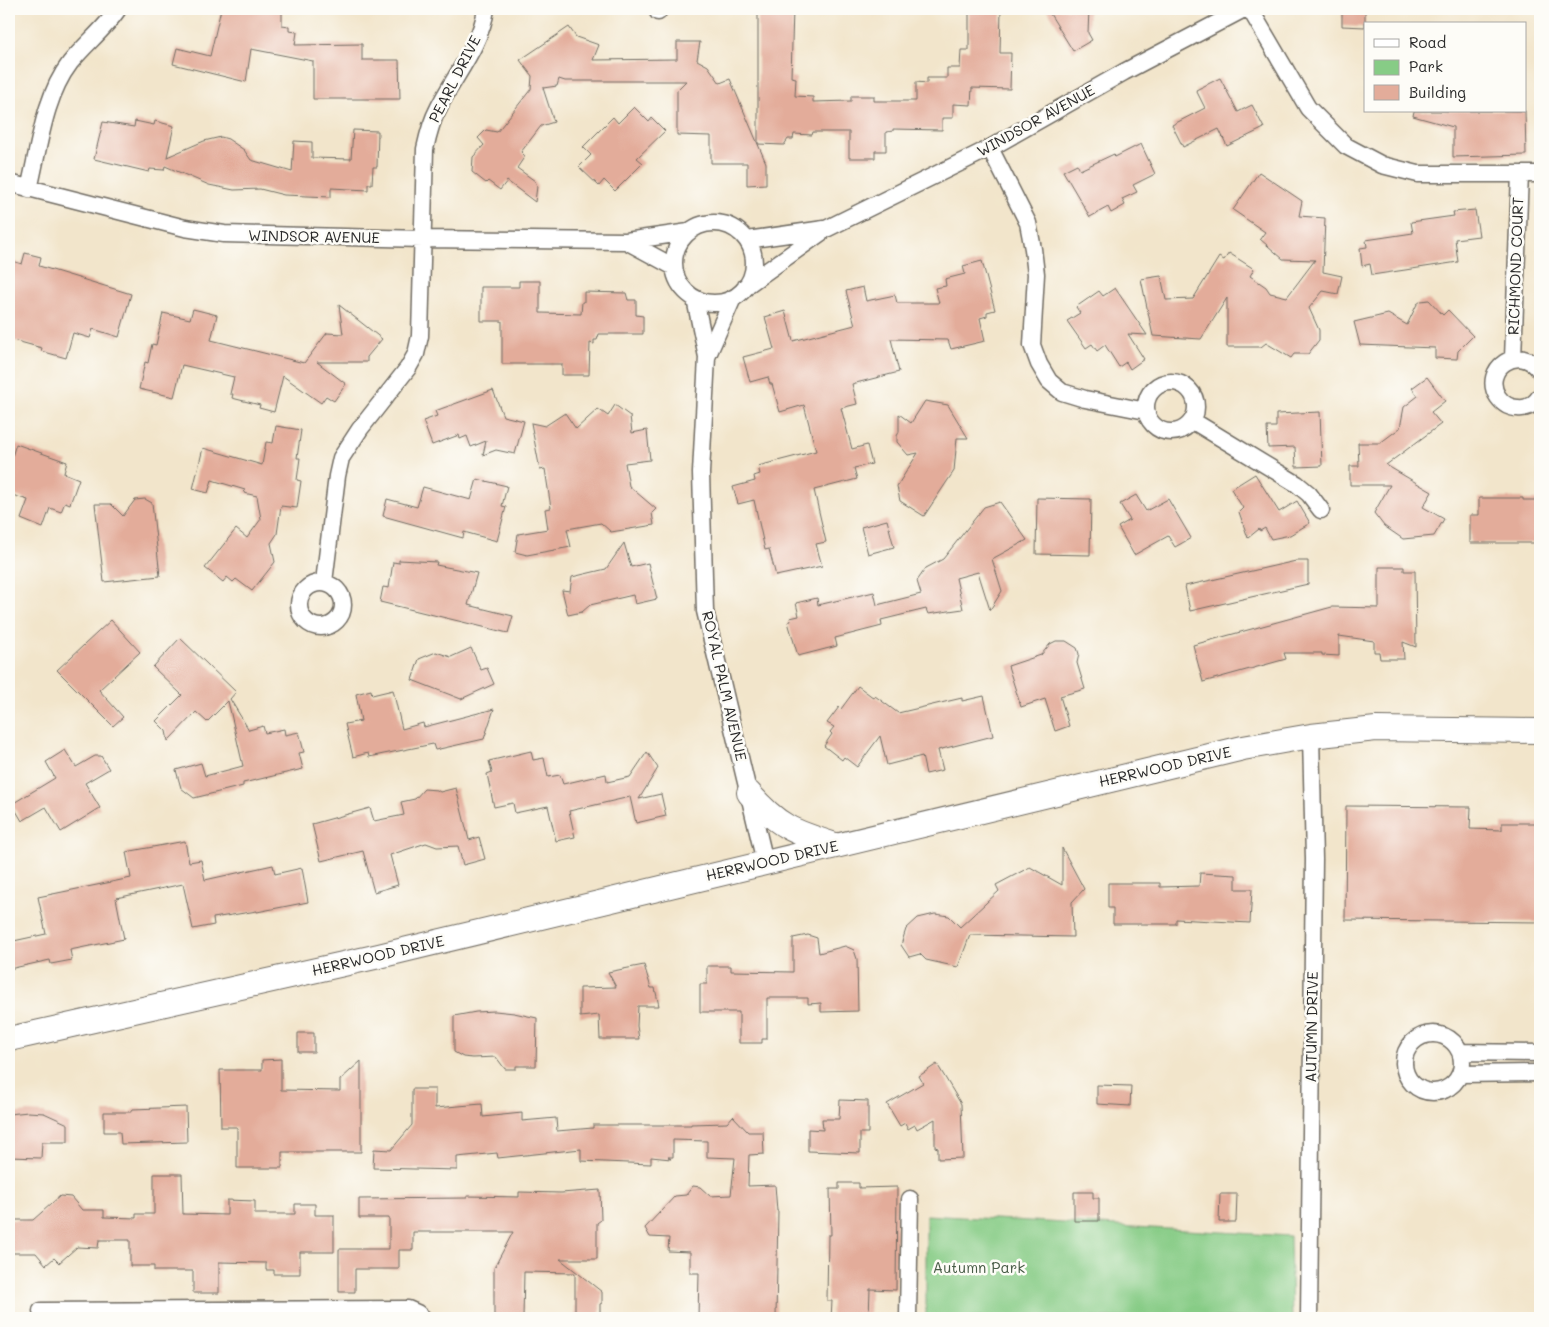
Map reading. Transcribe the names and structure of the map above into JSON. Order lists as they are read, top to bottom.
{
  "streets": {
    "street": [
      "PEARL DRIVE",
      "WINDSOR AVENUE",
      "RICHMOND COURT",
      "ROYAL PALM AVENUE",
      "HERRWOOD DRIVE",
      "AUTUMN DRIVE"
    ]
  },
  "crossings": [
    ["PEARL DRIVE", "WINDSOR AVENUE"],
    ["WINDSOR AVENUE", "ROYAL PALM AVENUE"],
    ["ROYAL PALM AVENUE", "HERRWOOD DRIVE"],
    ["HERRWOOD DRIVE", "AUTUMN DRIVE"]
  ],
  "parks": ["Autumn Park"],
  "legend": ["Road", "Park", "Building"]
}
